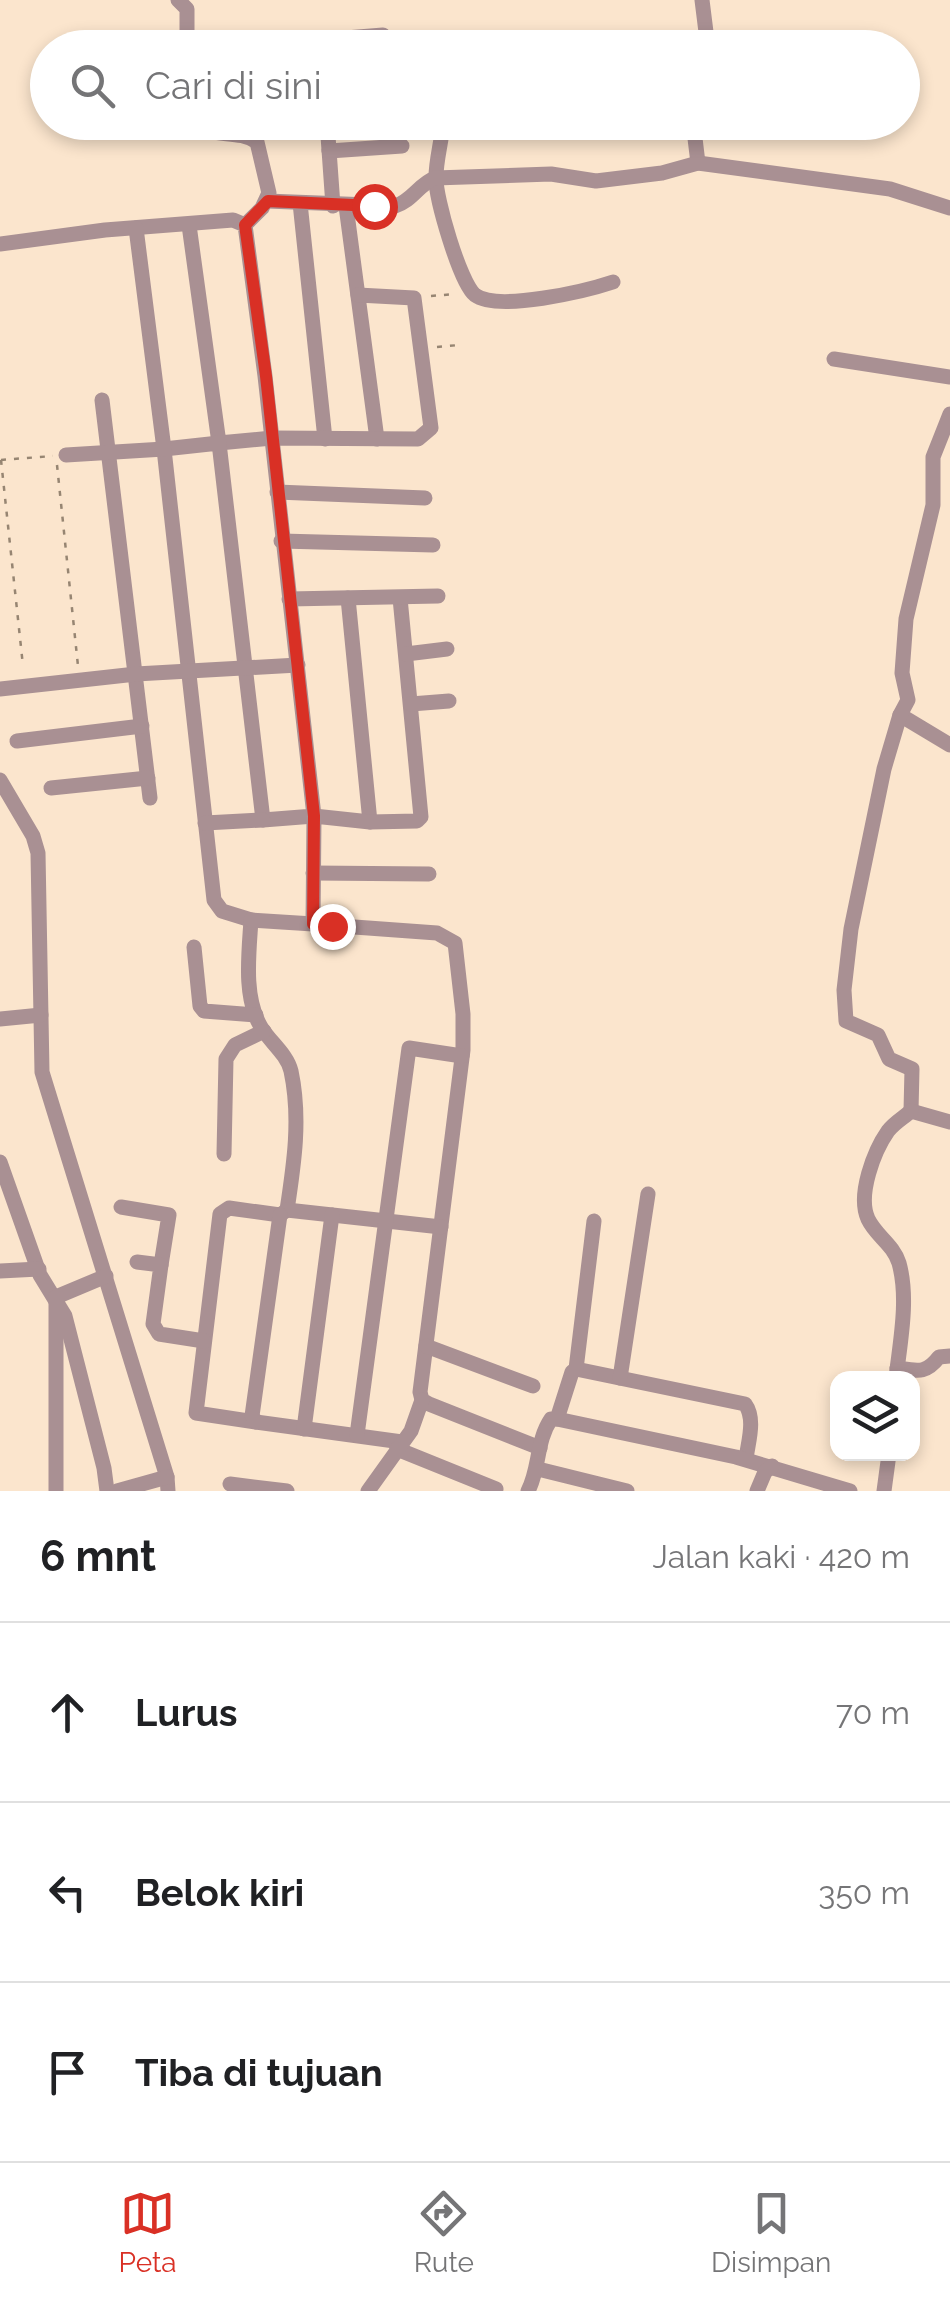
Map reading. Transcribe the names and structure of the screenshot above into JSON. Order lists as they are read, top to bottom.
{
  "page": {
    "search": "Cari di sini",
    "heading": ["6 mnt", "Jalan kaki · 420 m"],
    "list": [
      ["Lurus", "70 m"],
      ["Belok kiri", "350 m"],
      "Tiba di tujuan"
    ],
    "nav": ["Peta", "Rute", "Disimpan"]
  }
}
